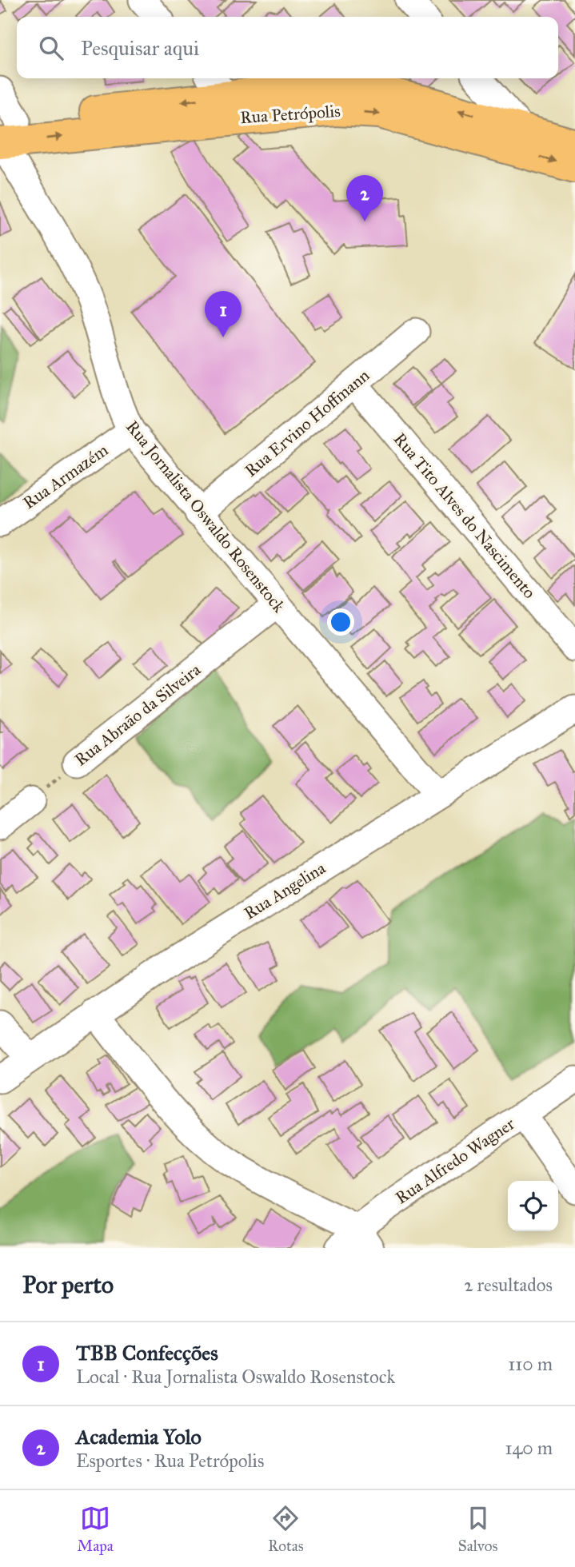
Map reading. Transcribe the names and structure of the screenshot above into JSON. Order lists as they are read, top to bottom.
{
  "streets": {
    "main road": ["Rua Petrópolis"],
    "street": [
      "Rua Ervino Hoffmann",
      "Rua Armazém",
      "Rua Tito Alves do Nascimento",
      "Rua Jornalista Oswaldo Rosenstock",
      "Rua Abraão da Silveira",
      "Rua Angelina",
      "Rua Alfredo Wagner"
    ]
  },
  "crossings": [
    ["Rua Petrópolis", "Rua Jornalista Oswaldo Rosenstock"],
    ["Rua Ervino Hoffmann", "Rua Tito Alves do Nascimento"],
    ["Rua Ervino Hoffmann", "Rua Jornalista Oswaldo Rosenstock"],
    ["Rua Armazém", "Rua Jornalista Oswaldo Rosenstock"],
    ["Rua Jornalista Oswaldo Rosenstock", "Rua Abraão da Silveira"],
    ["Rua Jornalista Oswaldo Rosenstock", "Rua Angelina"]
  ],
  "page": {
    "search": "Pesquisar aqui",
    "pins": ["2", "1"],
    "heading": ["Por perto", "2 resultados"],
    "list": [
      {
        "mark": "1",
        "name": "TBB Confecções",
        "note": "Local · Rua Jornalista Oswaldo Rosenstock",
        "value": "110 m"
      },
      {
        "mark": "2",
        "name": "Academia Yolo",
        "note": "Esportes · Rua Petrópolis",
        "value": "140 m"
      }
    ],
    "nav": ["Mapa", "Rotas", "Salvos"]
  }
}
